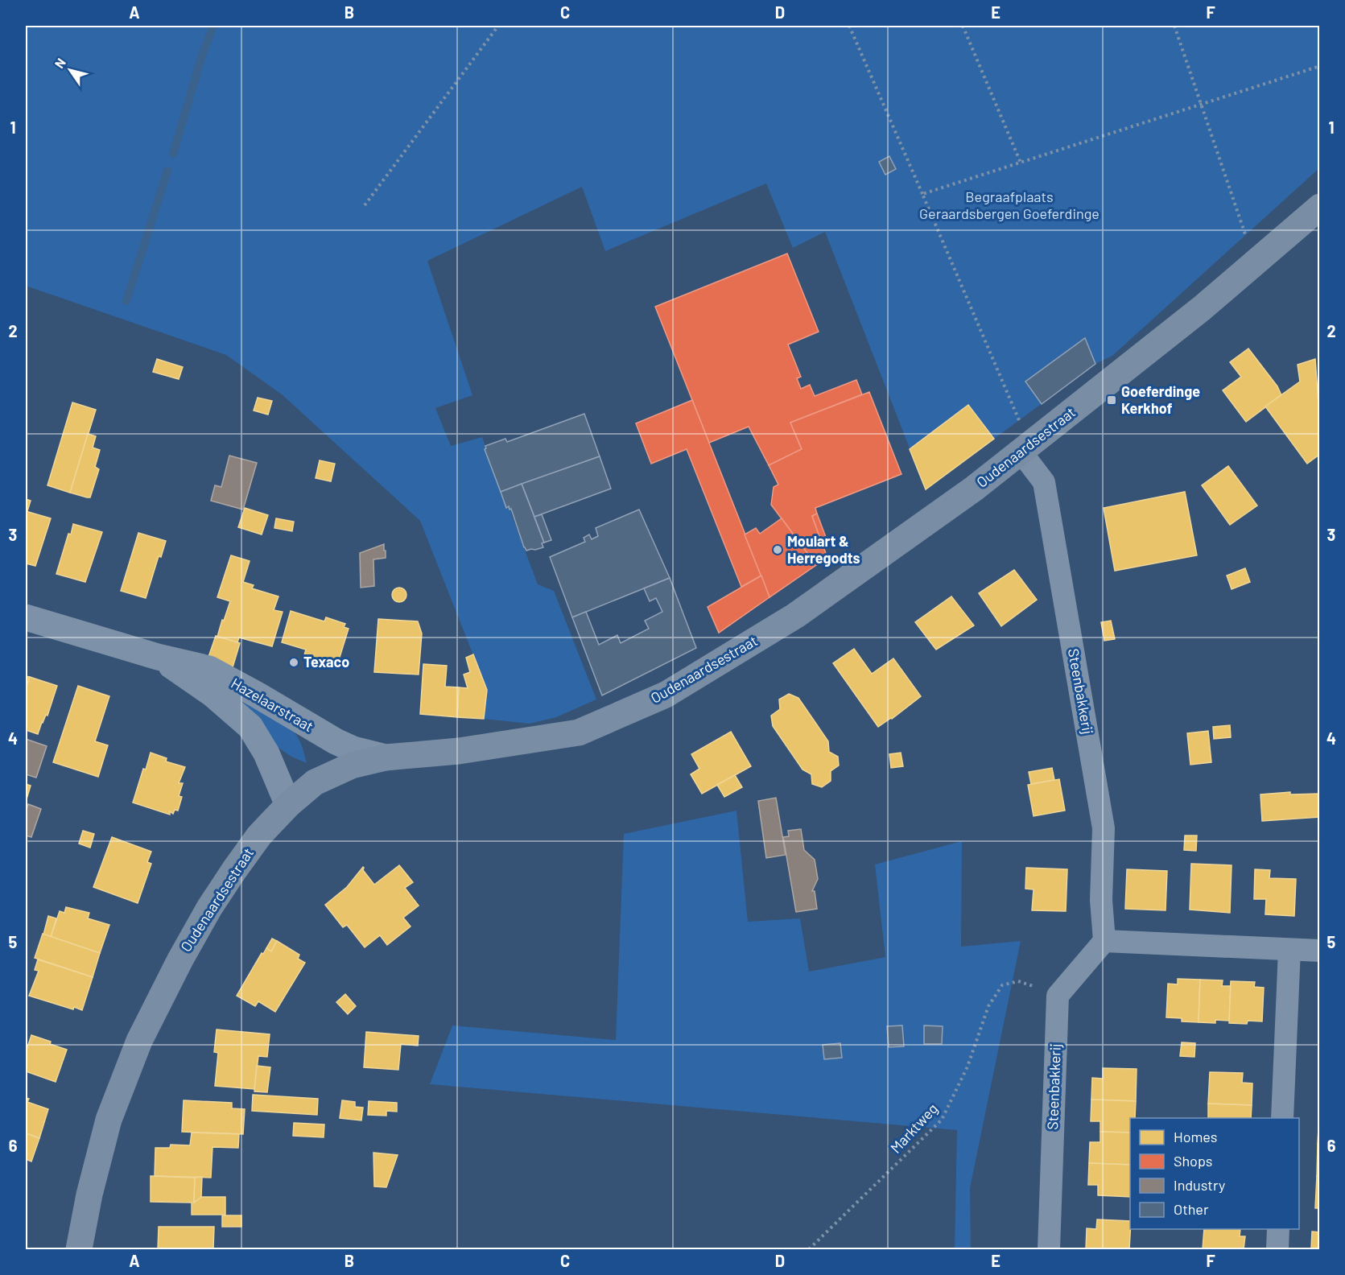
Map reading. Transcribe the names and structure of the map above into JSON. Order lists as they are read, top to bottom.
{
  "streets": {
    "main road": ["Oudenaardsestraat"],
    "street": ["Steenbakkerij", "Hazelaarstraat"],
    "path": ["Marktweg"]
  },
  "crossings": [
    ["Oudenaardsestraat", "Steenbakkerij"],
    ["Oudenaardsestraat", "Hazelaarstraat"]
  ],
  "parks": ["Begraafplaats Geraardsbergen Goeferdinge"],
  "places": {
    "transit": ["Goeferdinge Kerkhof"],
    "other": ["Moulart & Herregodts", "Texaco"]
  },
  "legend": [
    "Homes",
    "Shops",
    "Industry",
    "Other"
  ],
  "north": "top left",
  "grid": {
    "columns": [
      "A",
      "B",
      "C",
      "D",
      "E",
      "F"
    ],
    "rows": [
      "1",
      "2",
      "3",
      "4",
      "5",
      "6"
    ]
  }
}
